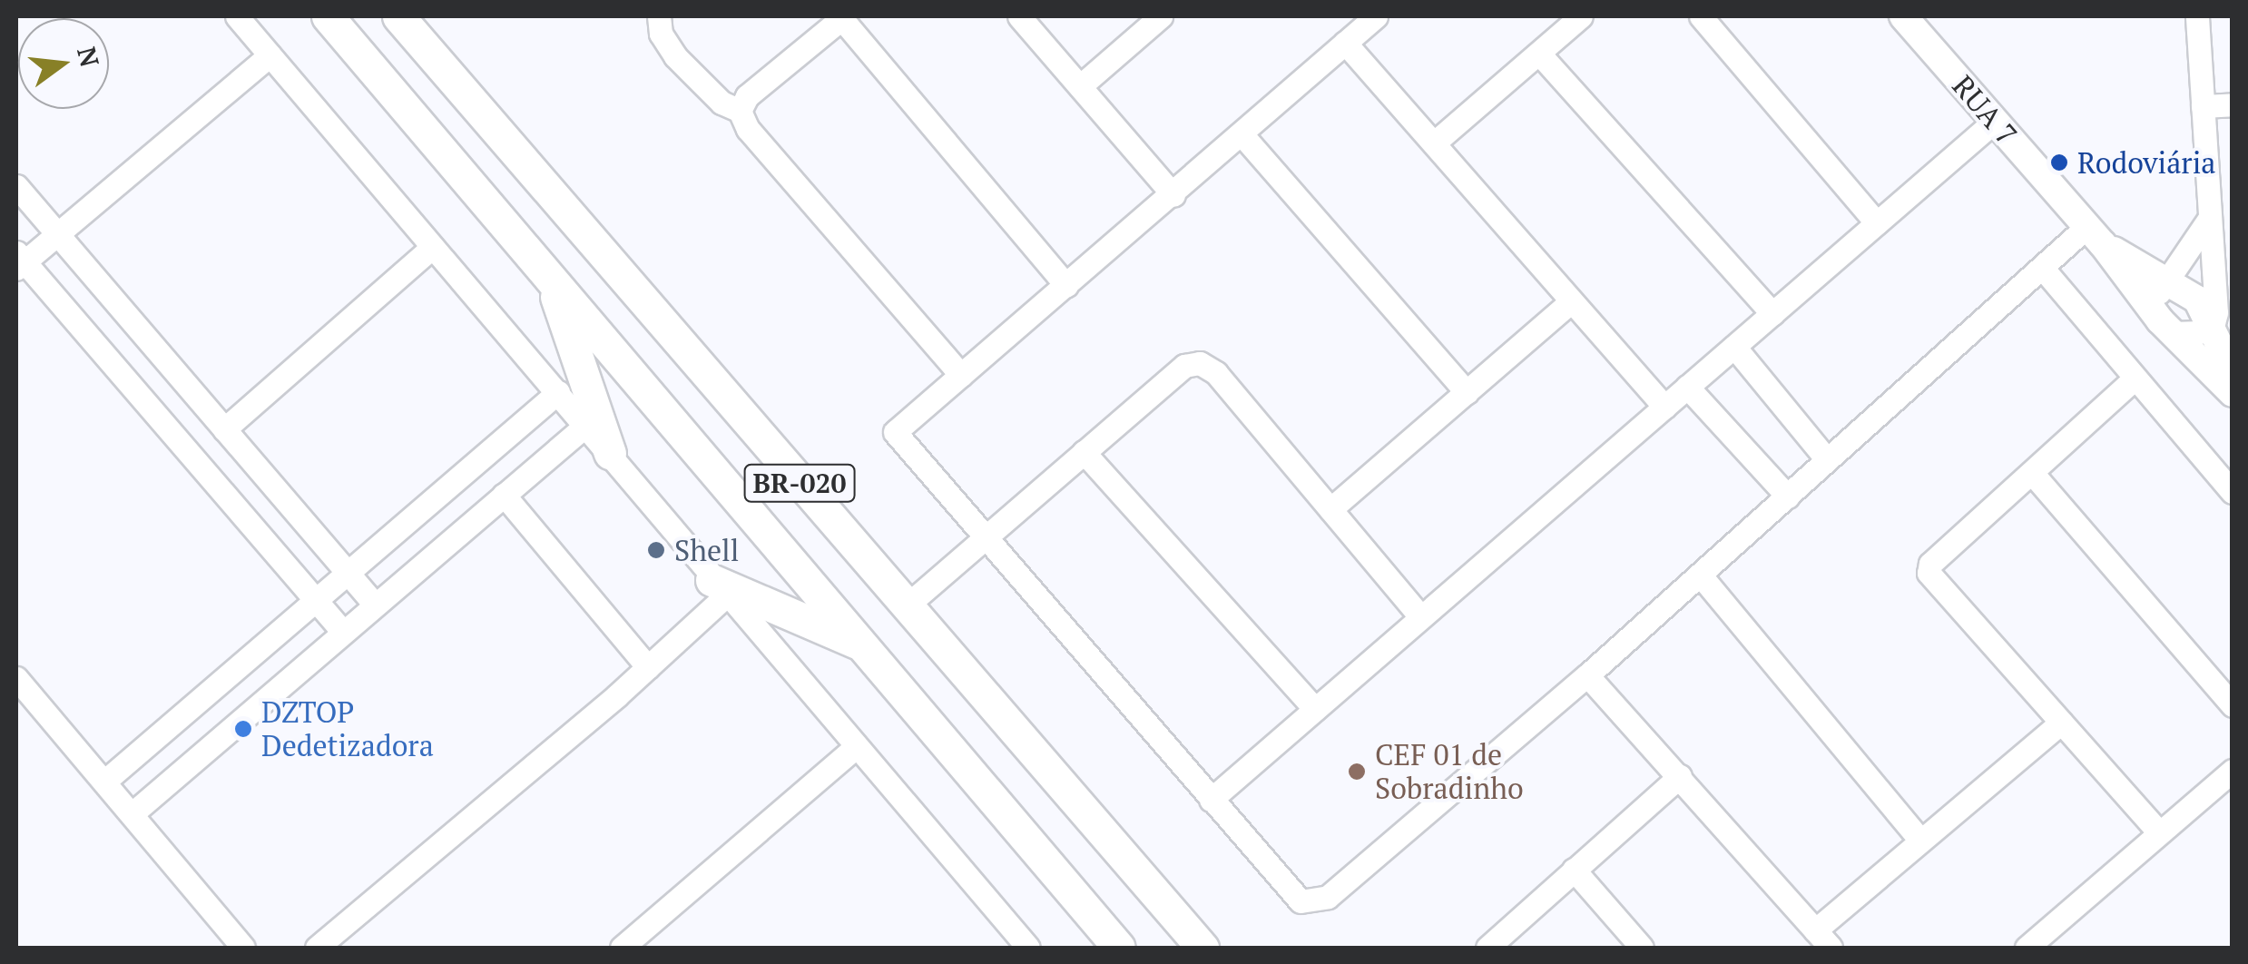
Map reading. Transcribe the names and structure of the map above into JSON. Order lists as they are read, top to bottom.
{
  "streets": {
    "highway": ["BR-020"],
    "main road": ["RUA 7"]
  },
  "places": [
    "Rodoviária",
    "Shell",
    "DZTOP Dedetizadora",
    "CEF 01 de Sobradinho"
  ],
  "north": "right"
}
